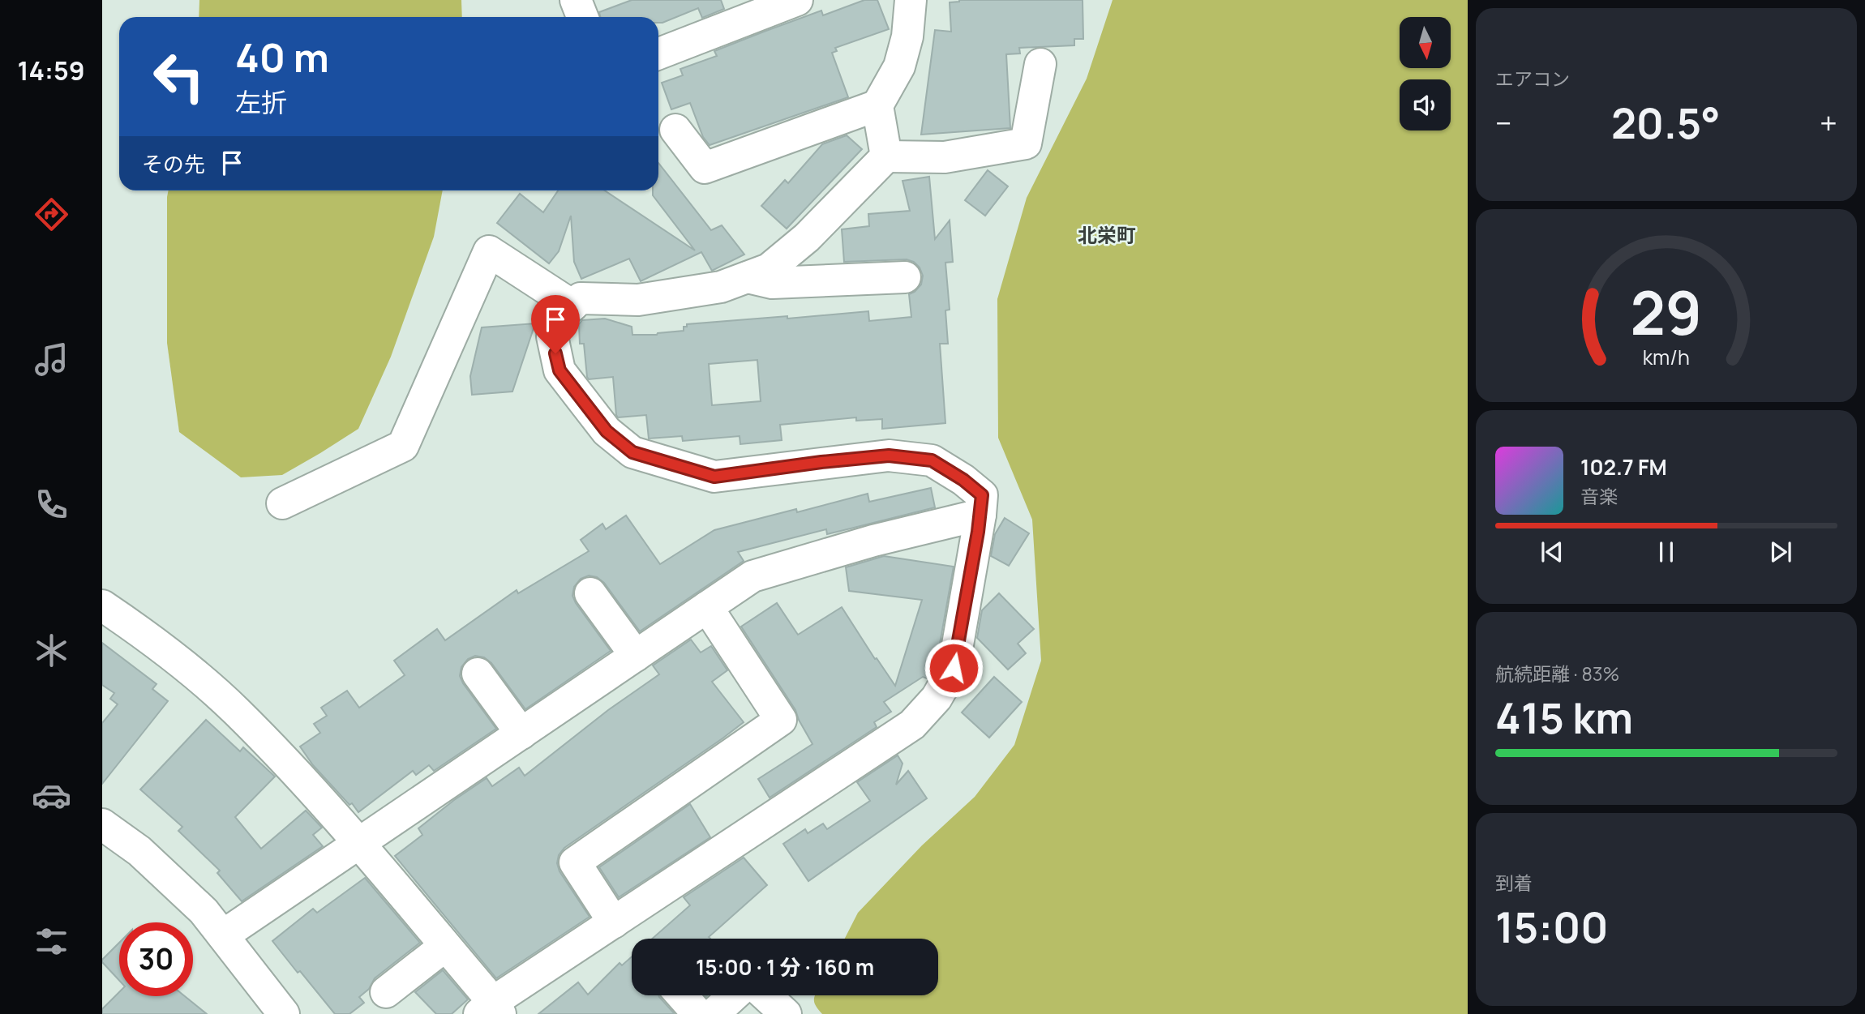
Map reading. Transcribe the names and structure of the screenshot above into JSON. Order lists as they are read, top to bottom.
{
  "districts": ["北栄町"],
  "north": "bottom",
  "page": {
    "tabs": "14:59",
    "tile": [
      "エアコン",
      ["航続距離 · 83%", "415 km"],
      ["到着", "15:00"]
    ],
    "turn": ["40 m", "左折"],
    "heat": ["−", "20.5°", "+"],
    "then": "その先",
    "song": ["102.7 FM", "音楽"],
    "limit": "30",
    "trip": "15:00 · 1 分 · 160 m",
    "gauge": ["29", "km/h"]
  }
}
